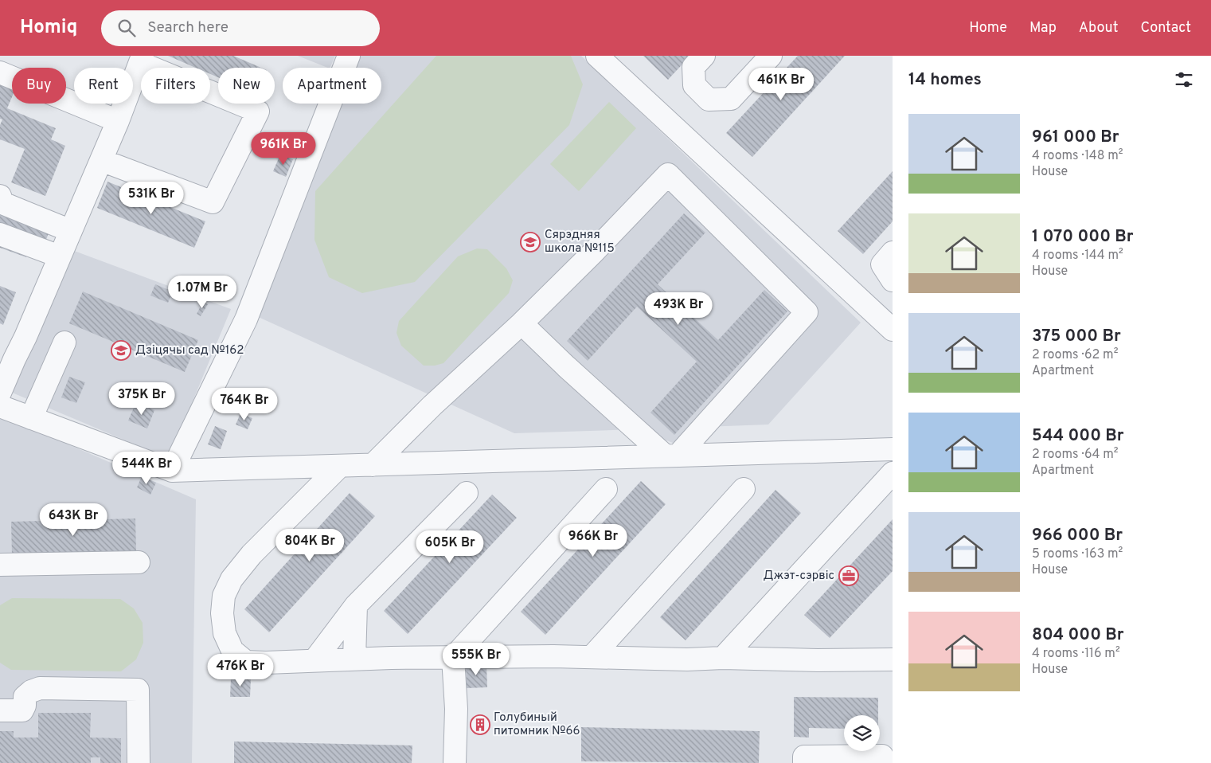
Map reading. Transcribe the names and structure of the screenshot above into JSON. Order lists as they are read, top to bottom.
{
  "places": {
    "school or university": ["Сярэдняя школа №115", "Дзіцячы сад №162"],
    "office": ["Джэт-сэрвіс"],
    "building": ["Голубиный питомник №66"]
  },
  "page": {
    "header": "Homiq",
    "search": "Search here",
    "nav": [
      "Home",
      "Map",
      "About",
      "Contact"
    ],
    "heading": "14 homes",
    "price": [
      "461K Br",
      "961K Br",
      "531K Br",
      "1.07M Br",
      "493K Br",
      "375K Br",
      "764K Br",
      "544K Br",
      "643K Br",
      "966K Br",
      "804K Br",
      "605K Br",
      "555K Br",
      "476K Br"
    ],
    "chip": [
      "Buy",
      "Rent",
      "Filters",
      "New",
      "Apartment"
    ],
    "list": [
      {
        "name": "961 000 Br",
        "note": "4 rooms · 148 m² · House"
      },
      {
        "name": "1 070 000 Br",
        "note": "4 rooms · 144 m² · House"
      },
      {
        "name": "375 000 Br",
        "note": "2 rooms · 62 m² · Apartment"
      },
      {
        "name": "544 000 Br",
        "note": "2 rooms · 64 m² · Apartment"
      },
      {
        "name": "966 000 Br",
        "note": "5 rooms · 163 m² · House"
      },
      {
        "name": "804 000 Br",
        "note": "4 rooms · 116 m² · House"
      }
    ]
  }
}
